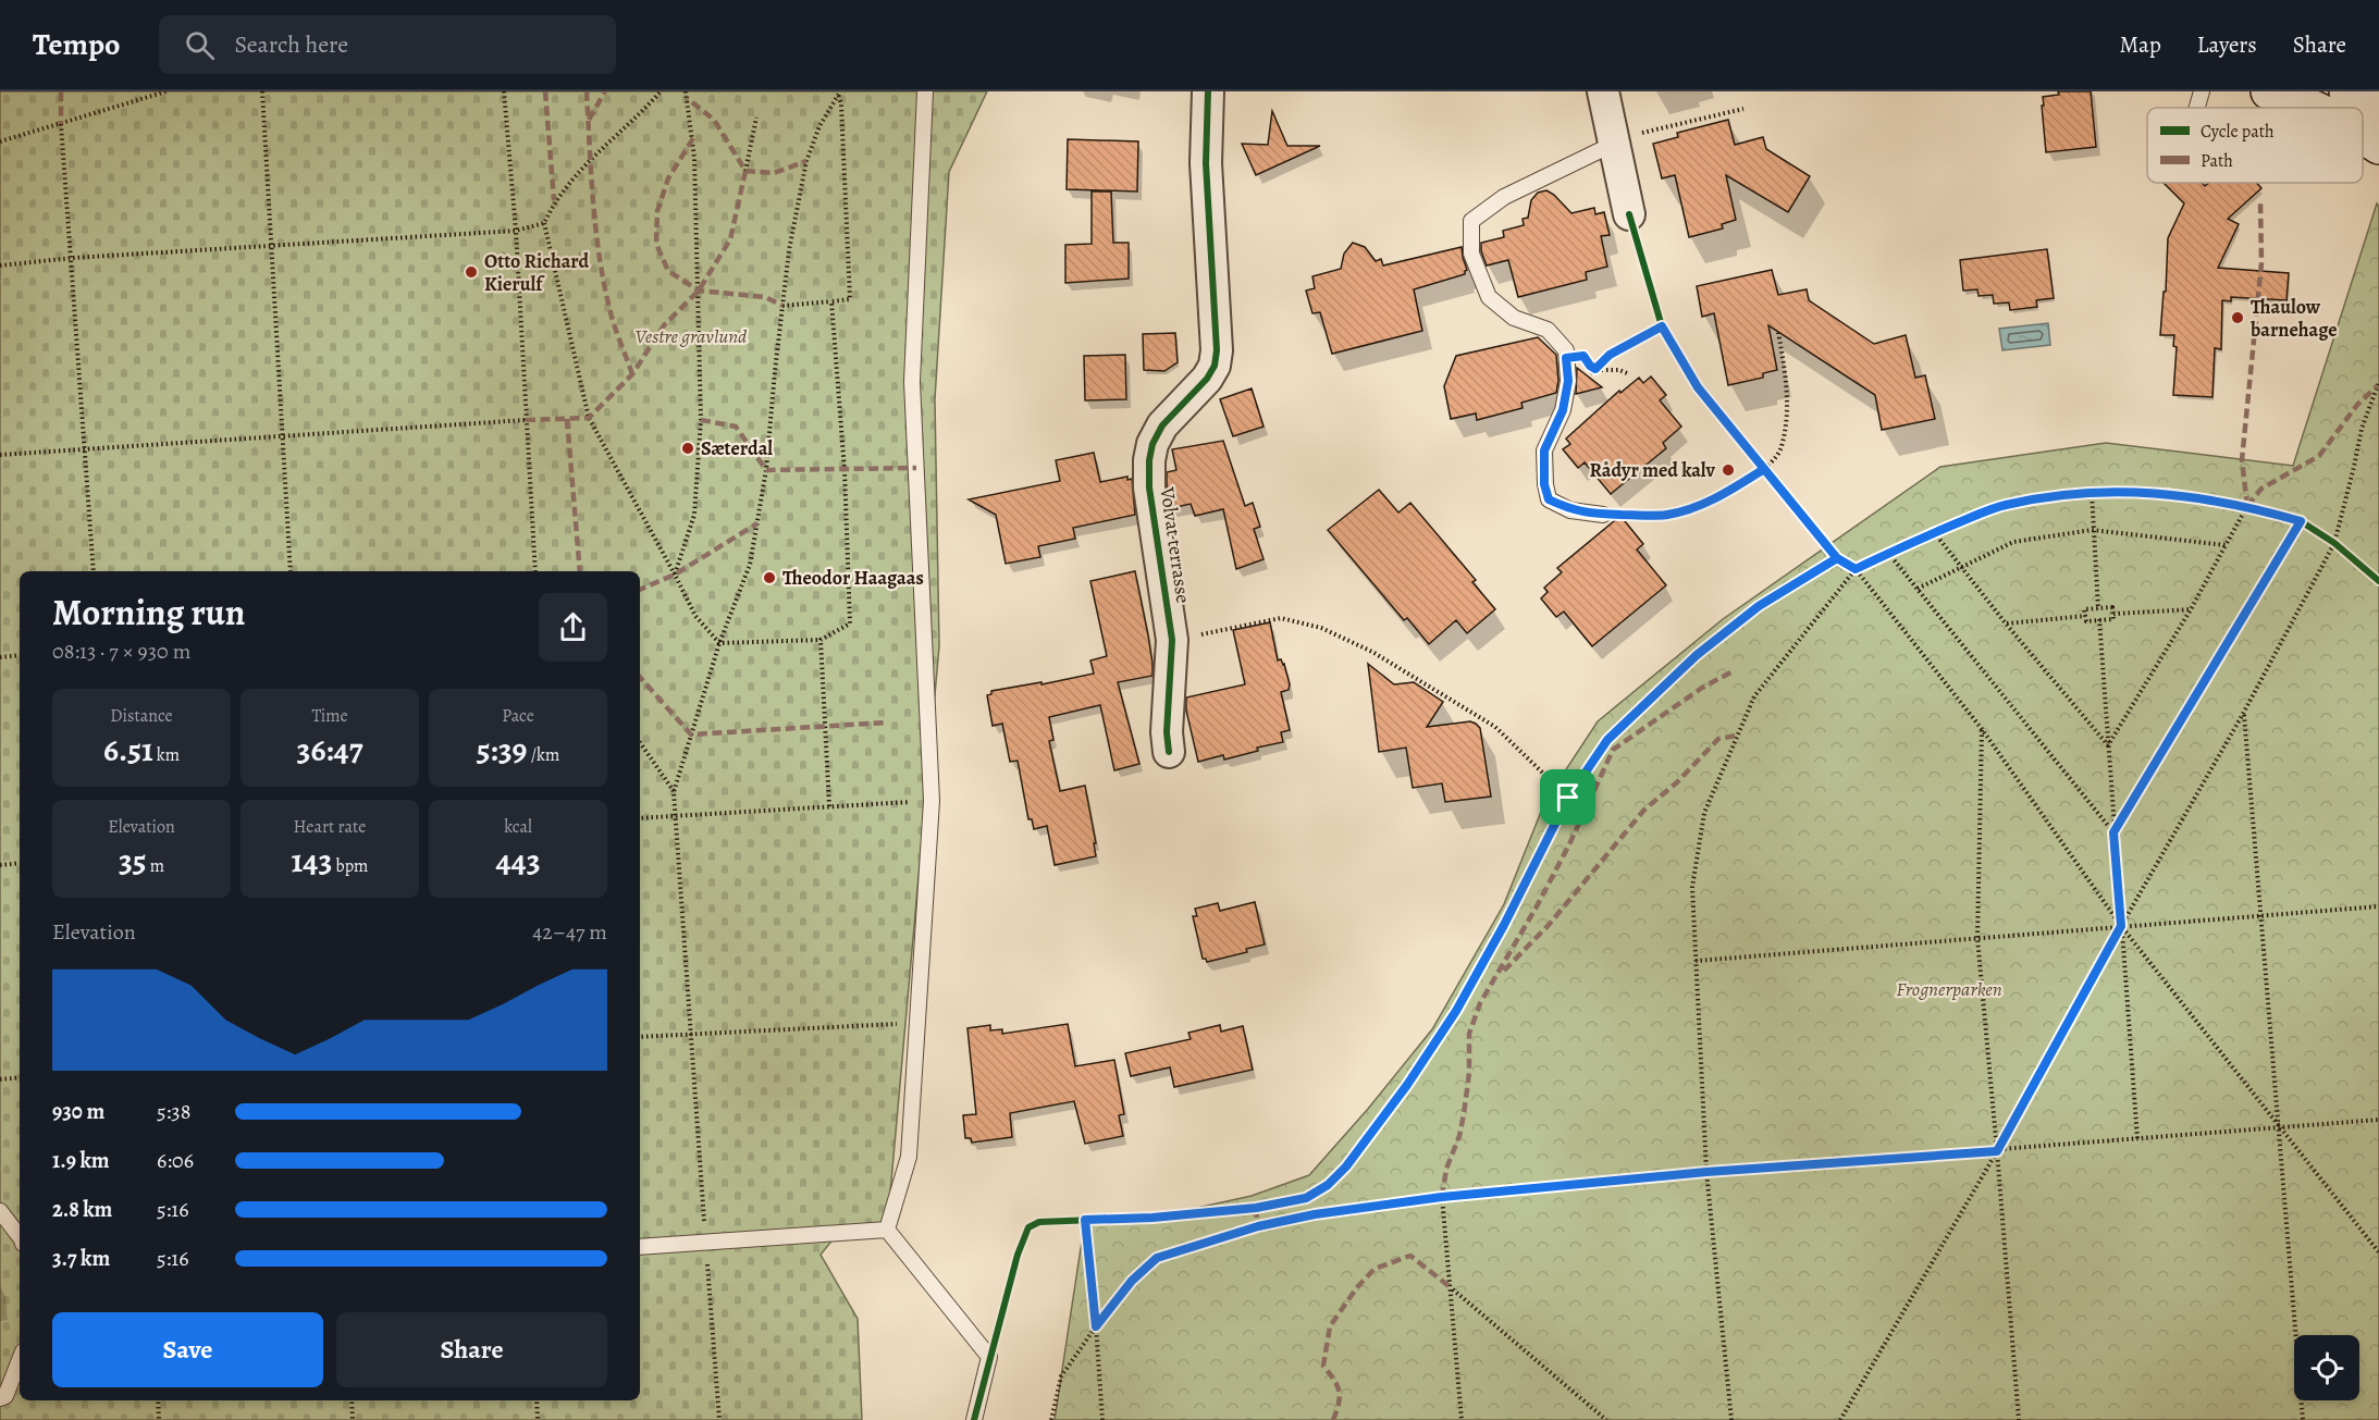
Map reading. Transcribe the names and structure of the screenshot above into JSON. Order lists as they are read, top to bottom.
{
  "streets": {
    "street": ["Volvat terrasse"]
  },
  "parks": ["Vestre gravlund", "Frognerparken"],
  "places": [
    "Otto Richard Kierulf",
    "Thaulow barnehage",
    "Sæterdal",
    "Rådyr med kalv",
    "Theodor Haagaas"
  ],
  "legend": ["Cycle path", "Path"],
  "page": {
    "header": "Tempo",
    "search": "Search here",
    "nav": ["Map", "Layers", "Share"],
    "heading": ["Morning run", "08:13 · 7 × 930 m"],
    "stats": [
      ["Distance", "6.51 km"],
      ["Time", "36:47"],
      ["Pace", "5:39 /km"],
      ["Elevation", "35 m"],
      ["Heart rate", "143 bpm"],
      ["kcal", "443"]
    ],
    "chart": ["Elevation", "42–47 m"],
    "list": [
      {
        "name": "930 m",
        "note": "5:38"
      },
      {
        "name": "1.9 km",
        "note": "6:06"
      },
      {
        "name": "2.8 km",
        "note": "5:16"
      },
      {
        "name": "3.7 km",
        "note": "5:16"
      }
    ],
    "buttons": ["Save", "Share"]
  }
}
